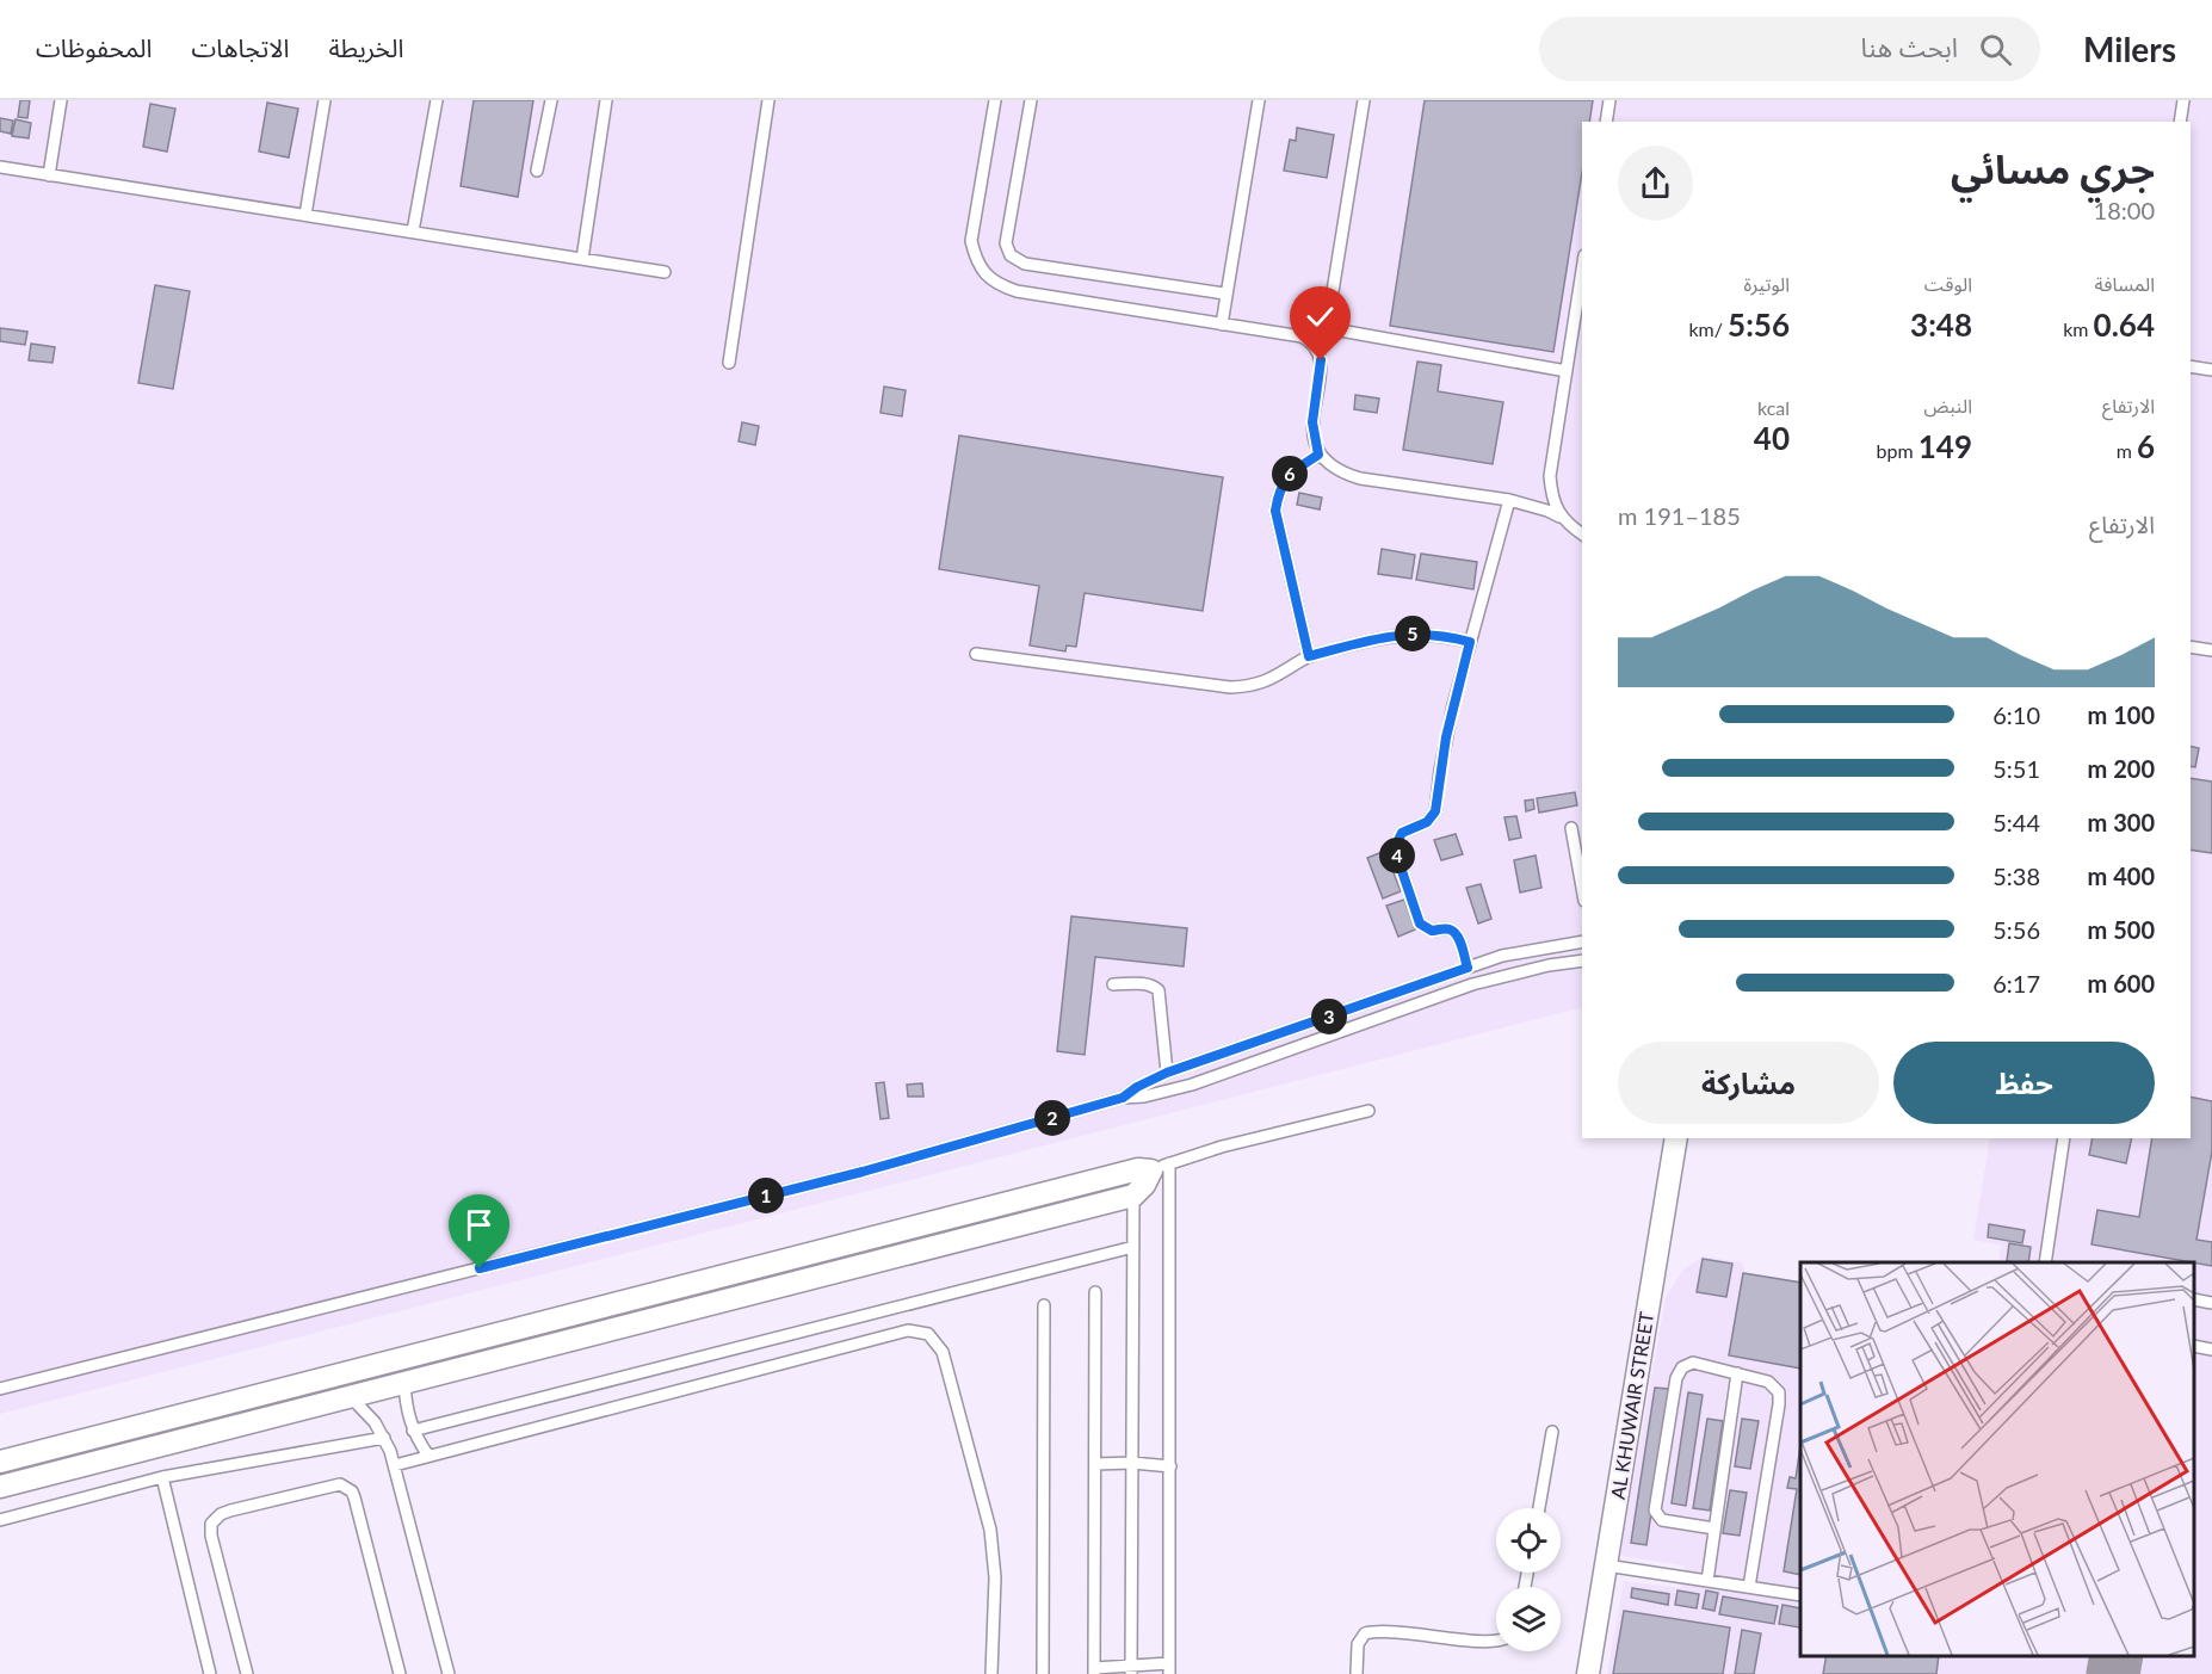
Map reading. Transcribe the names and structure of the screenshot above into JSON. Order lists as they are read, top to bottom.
{
  "streets": {
    "street": ["AL KHUWAIR STREET"]
  },
  "page": {
    "header": "Milers",
    "search": "ابحث هنا",
    "nav": ["الخريطة", "الاتجاهات", "المحفوظات"],
    "heading": ["جري مسائي", "18:00"],
    "stats": [
      ["المسافة", "0.64 km"],
      ["الوقت", "3:48"],
      ["الوتيرة", "5:56 /km"],
      ["الارتفاع", "6 m"],
      ["النبض", "149 bpm"],
      ["kcal", "40"]
    ],
    "pins": [
      "6",
      "5",
      "4",
      "3",
      "2",
      "1"
    ],
    "chart": ["الارتفاع", "185–191 m"],
    "list": [
      {
        "name": "100 m",
        "note": "6:10"
      },
      {
        "name": "200 m",
        "note": "5:51"
      },
      {
        "name": "300 m",
        "note": "5:44"
      },
      {
        "name": "400 m",
        "note": "5:38"
      },
      {
        "name": "500 m",
        "note": "5:56"
      },
      {
        "name": "600 m",
        "note": "6:17"
      }
    ],
    "buttons": ["حفظ", "مشاركة"]
  }
}
